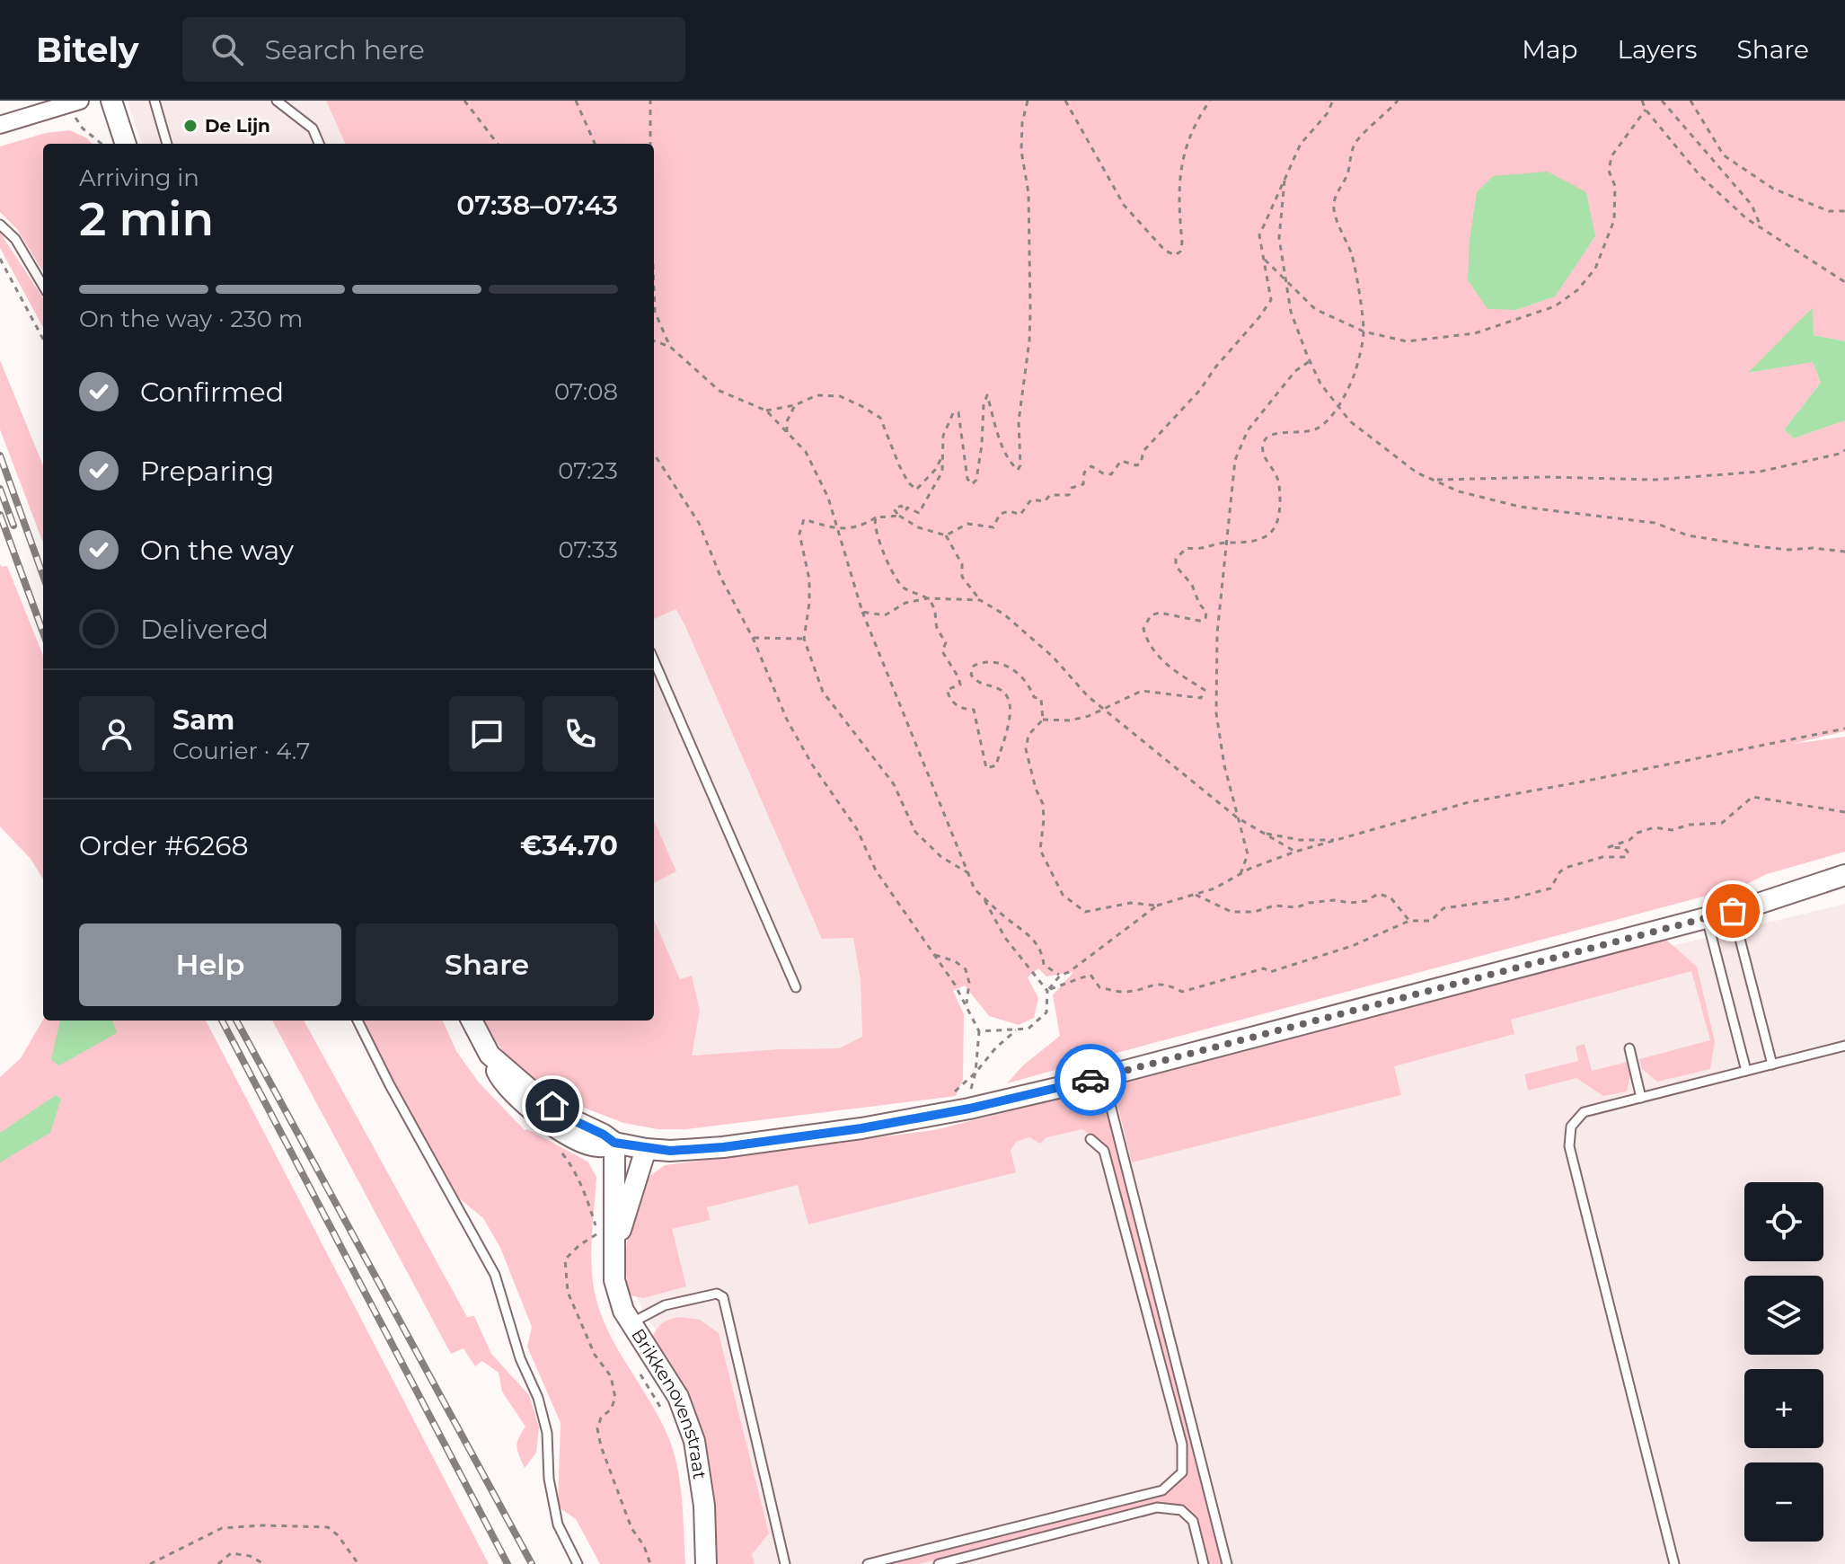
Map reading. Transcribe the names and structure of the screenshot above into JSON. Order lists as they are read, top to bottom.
{
  "streets": {
    "street": ["Brikkenovenstraat"]
  },
  "places": ["De Lijn"],
  "page": {
    "header": "Bitely",
    "search": "Search here",
    "nav": ["Map", "Layers", "Share"],
    "heading": ["2 min", "Arriving in", "07:38–07:43"],
    "panel": [
      "Sam",
      "Courier · 4.7",
      "Order #6268",
      "€34.70"
    ],
    "bar": "On the way · 230 m",
    "list": [
      ["Confirmed", "07:08"],
      ["Preparing", "07:23"],
      ["On the way", "07:33"],
      "Delivered"
    ],
    "buttons": ["Help", "Share"],
    "map_buttons": ["+", "−"]
  }
}
